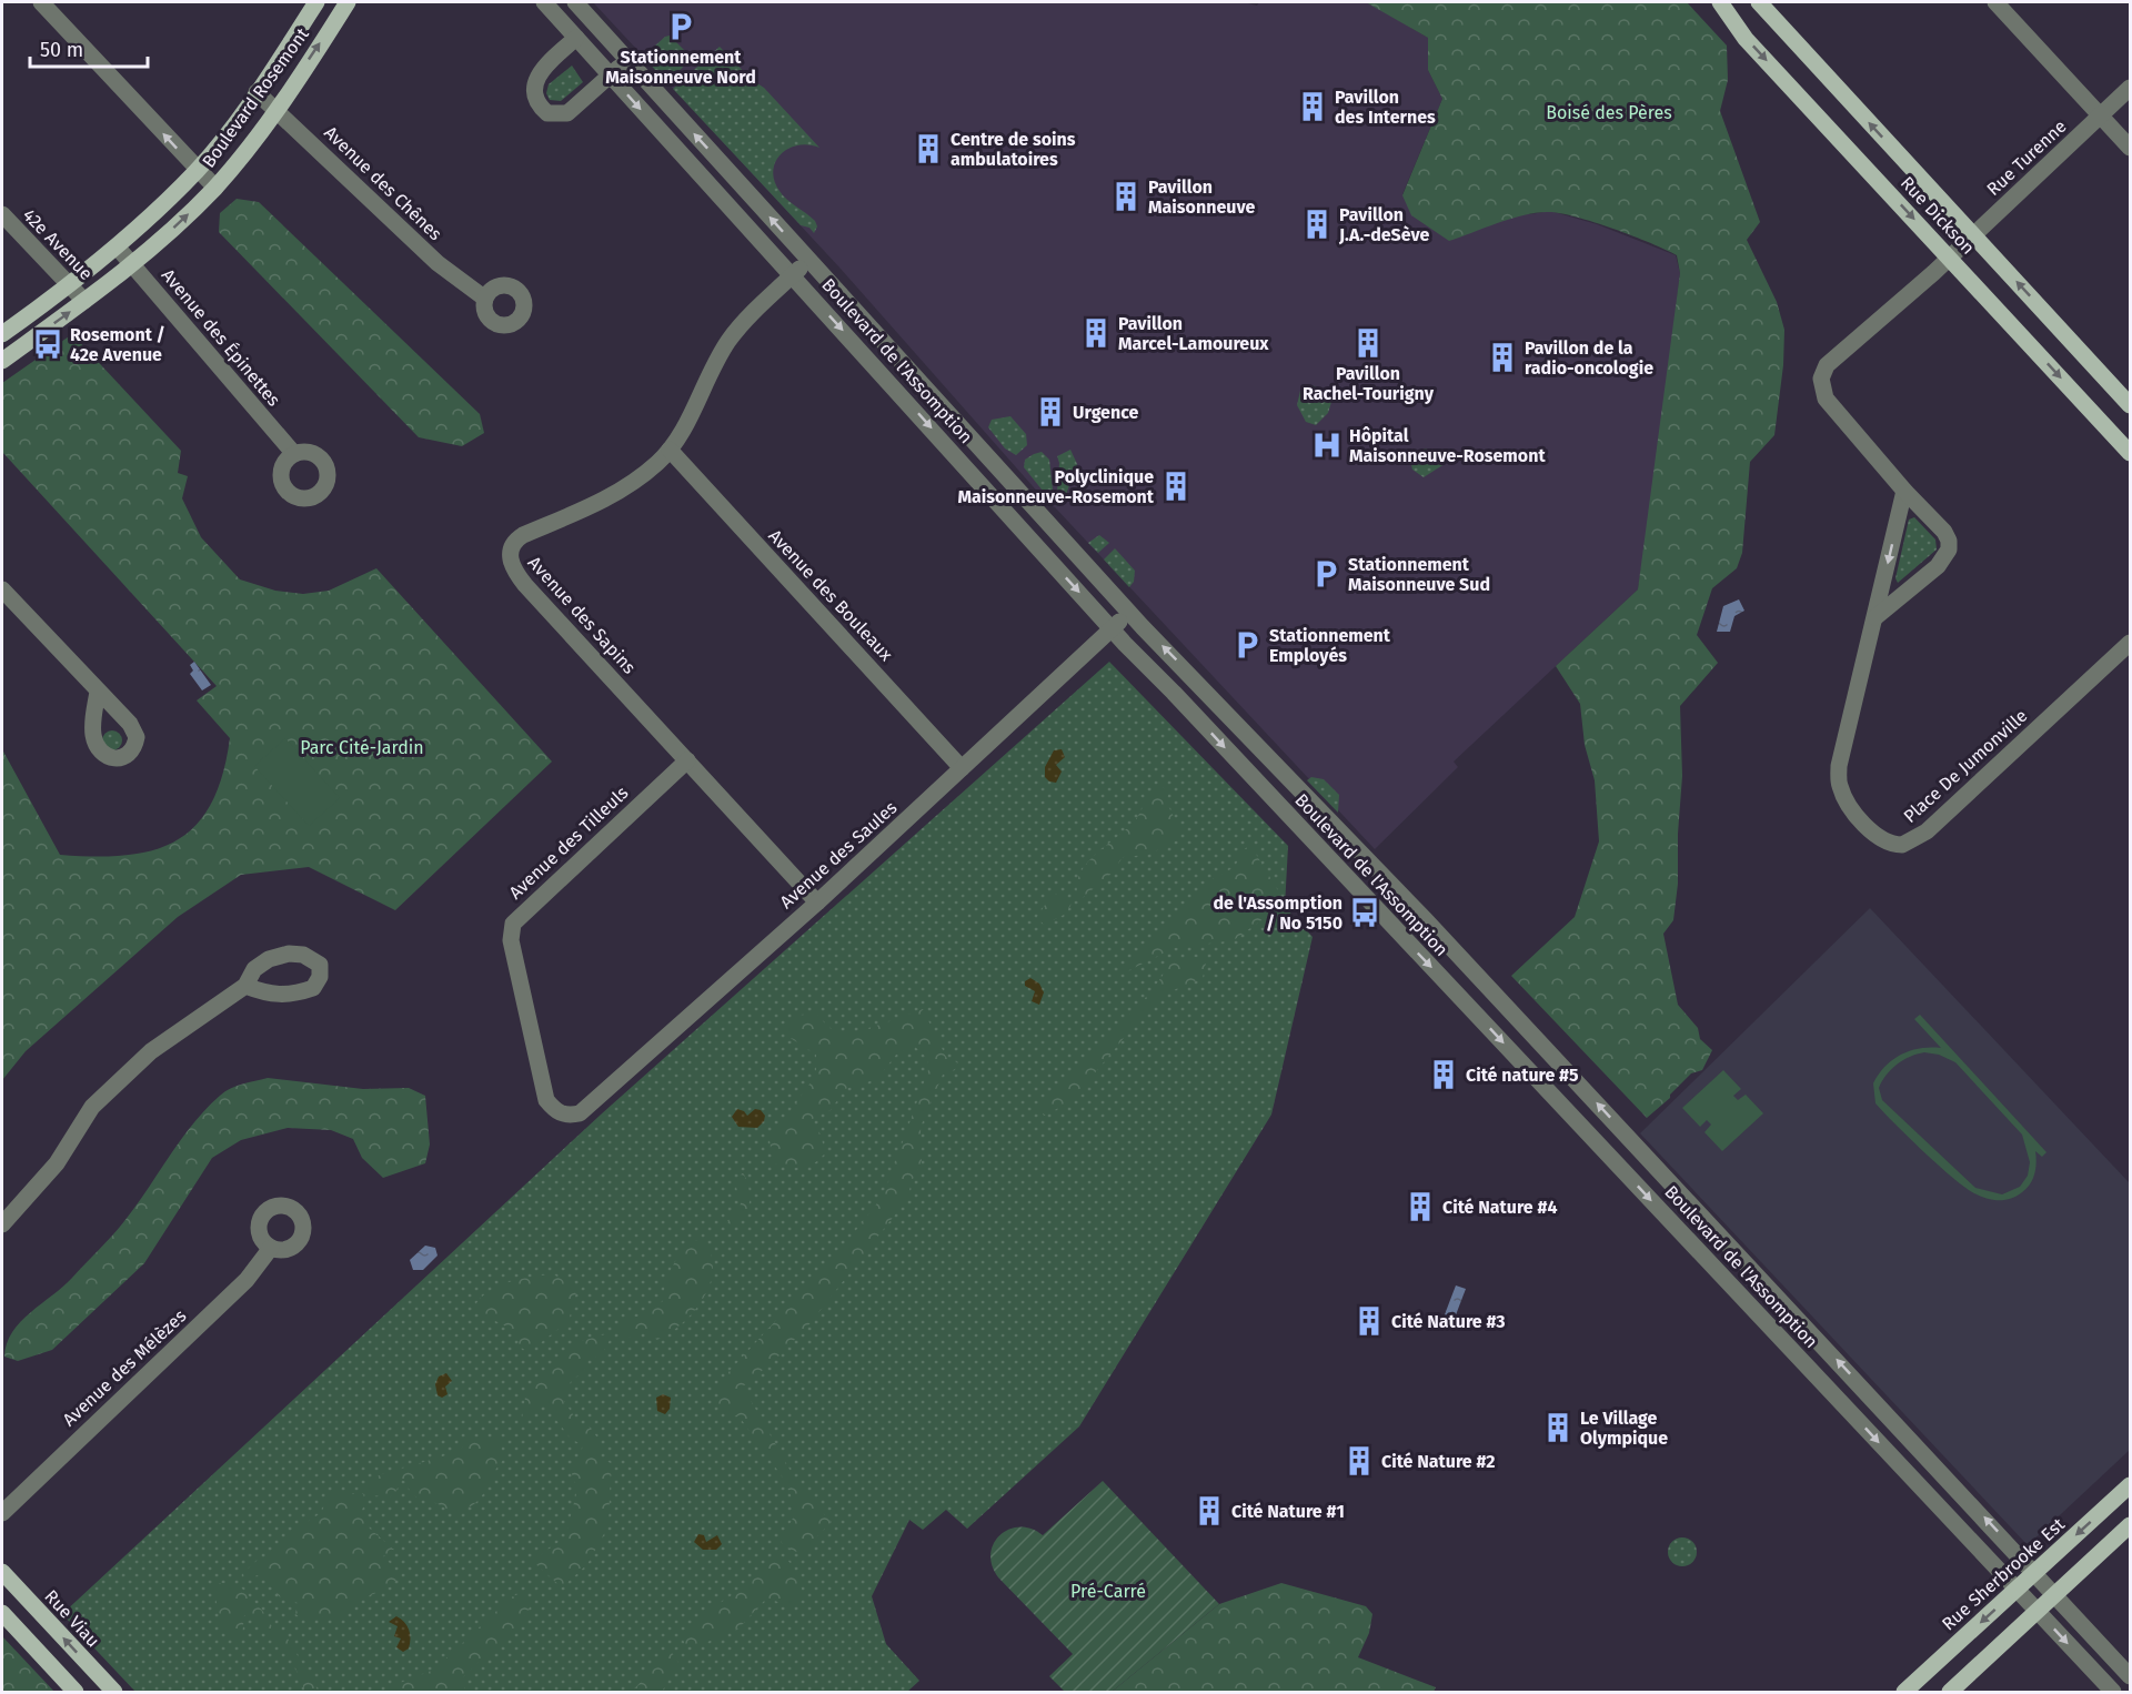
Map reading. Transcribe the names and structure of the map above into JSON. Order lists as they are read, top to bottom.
{
  "streets": {
    "main road": [
      "Boulevard Rosemont",
      "Rue Dickson",
      "Rue Sherbrooke Est",
      "Rue Viau"
    ],
    "street": [
      "Rue Turenne",
      "Avenue des Chênes",
      "42e Avenue",
      "Avenue des Épinettes",
      "Boulevard de l'Assomption",
      "Avenue des Bouleaux",
      "Avenue des Sapins",
      "Place De Jumonville",
      "Avenue des Tilleuls",
      "Avenue des Saules",
      "Avenue des Mélèzes"
    ]
  },
  "crossings": [
    ["Boulevard Rosemont", "Avenue des Chênes"],
    ["Boulevard Rosemont", "42e Avenue"],
    ["Boulevard Rosemont", "Avenue des Épinettes"],
    ["Rue Turenne", "Rue Dickson"],
    ["Boulevard de l'Assomption", "Avenue des Sapins"],
    ["Boulevard de l'Assomption", "Avenue des Saules"],
    ["Boulevard de l'Assomption", "Rue Sherbrooke Est"],
    ["Avenue des Bouleaux", "Avenue des Sapins"],
    ["Avenue des Bouleaux", "Avenue des Saules"],
    ["Avenue des Sapins", "Avenue des Tilleuls"],
    ["Avenue des Sapins", "Avenue des Saules"],
    ["Avenue des Tilleuls", "Avenue des Saules"]
  ],
  "parks": ["Boisé des Pères", "Parc Cité-Jardin", "Pré-Carré"],
  "places": {
    "parking": ["Stationnement Maisonneuve Nord", "Stationnement Maisonneuve Sud", "Stationnement Employés"],
    "building": [
      "Pavillon des Internes",
      "Centre de soins ambulatoires",
      "Pavillon Maisonneuve",
      "Pavillon J.A.-deSève",
      "Pavillon Marcel-Lamoureux",
      "Pavillon Rachel-Tourigny",
      "Pavillon de la radio-oncologie",
      "Urgence",
      "Polyclinique Maisonneuve-Rosemont",
      "Cité nature #5",
      "Cité Nature #4",
      "Cité Nature #3",
      "Le Village Olympique",
      "Cité Nature #2",
      "Cité Nature #1"
    ],
    "bus stop": ["Rosemont / 42e Avenue", "de l'Assomption / No 5150"],
    "hospital": ["Hôpital Maisonneuve-Rosemont"]
  },
  "scale_bar": "50 m"
}
